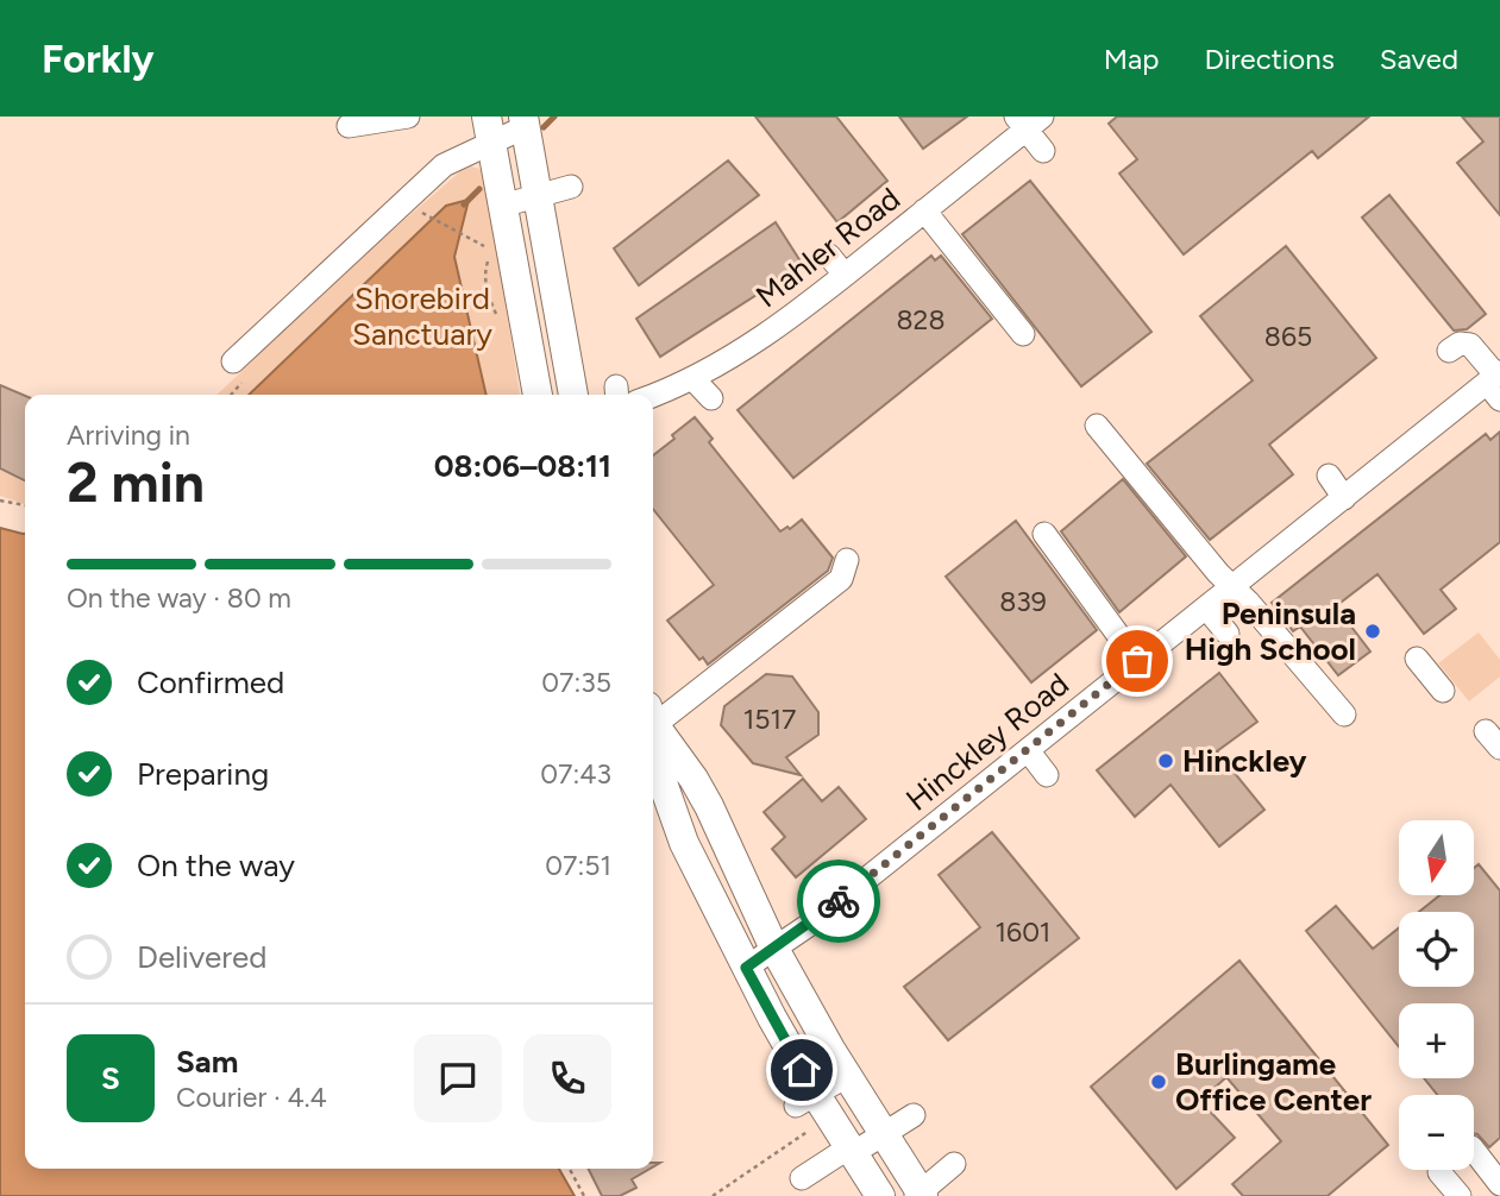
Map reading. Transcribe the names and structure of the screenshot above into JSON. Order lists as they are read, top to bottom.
{
  "streets": {
    "street": ["Mahler Road", "Hinckley Road"]
  },
  "parks": ["Shorebird Sanctuary"],
  "places": ["Peninsula High School", "Hinckley", "Burlingame Office Center"],
  "house_numbers": [
    "828",
    "865",
    "839",
    "1517",
    "1601"
  ],
  "north": "bottom",
  "page": {
    "header": "Forkly",
    "nav": ["Map", "Directions", "Saved"],
    "heading": ["2 min", "Arriving in", "08:06–08:11"],
    "panel": ["Sam", "Courier · 4.4"],
    "bar": "On the way · 80 m",
    "list": [
      ["Confirmed", "07:35"],
      ["Preparing", "07:43"],
      ["On the way", "07:51"],
      "Delivered"
    ],
    "map_buttons": ["+", "−"],
    "round": "S"
  }
}
